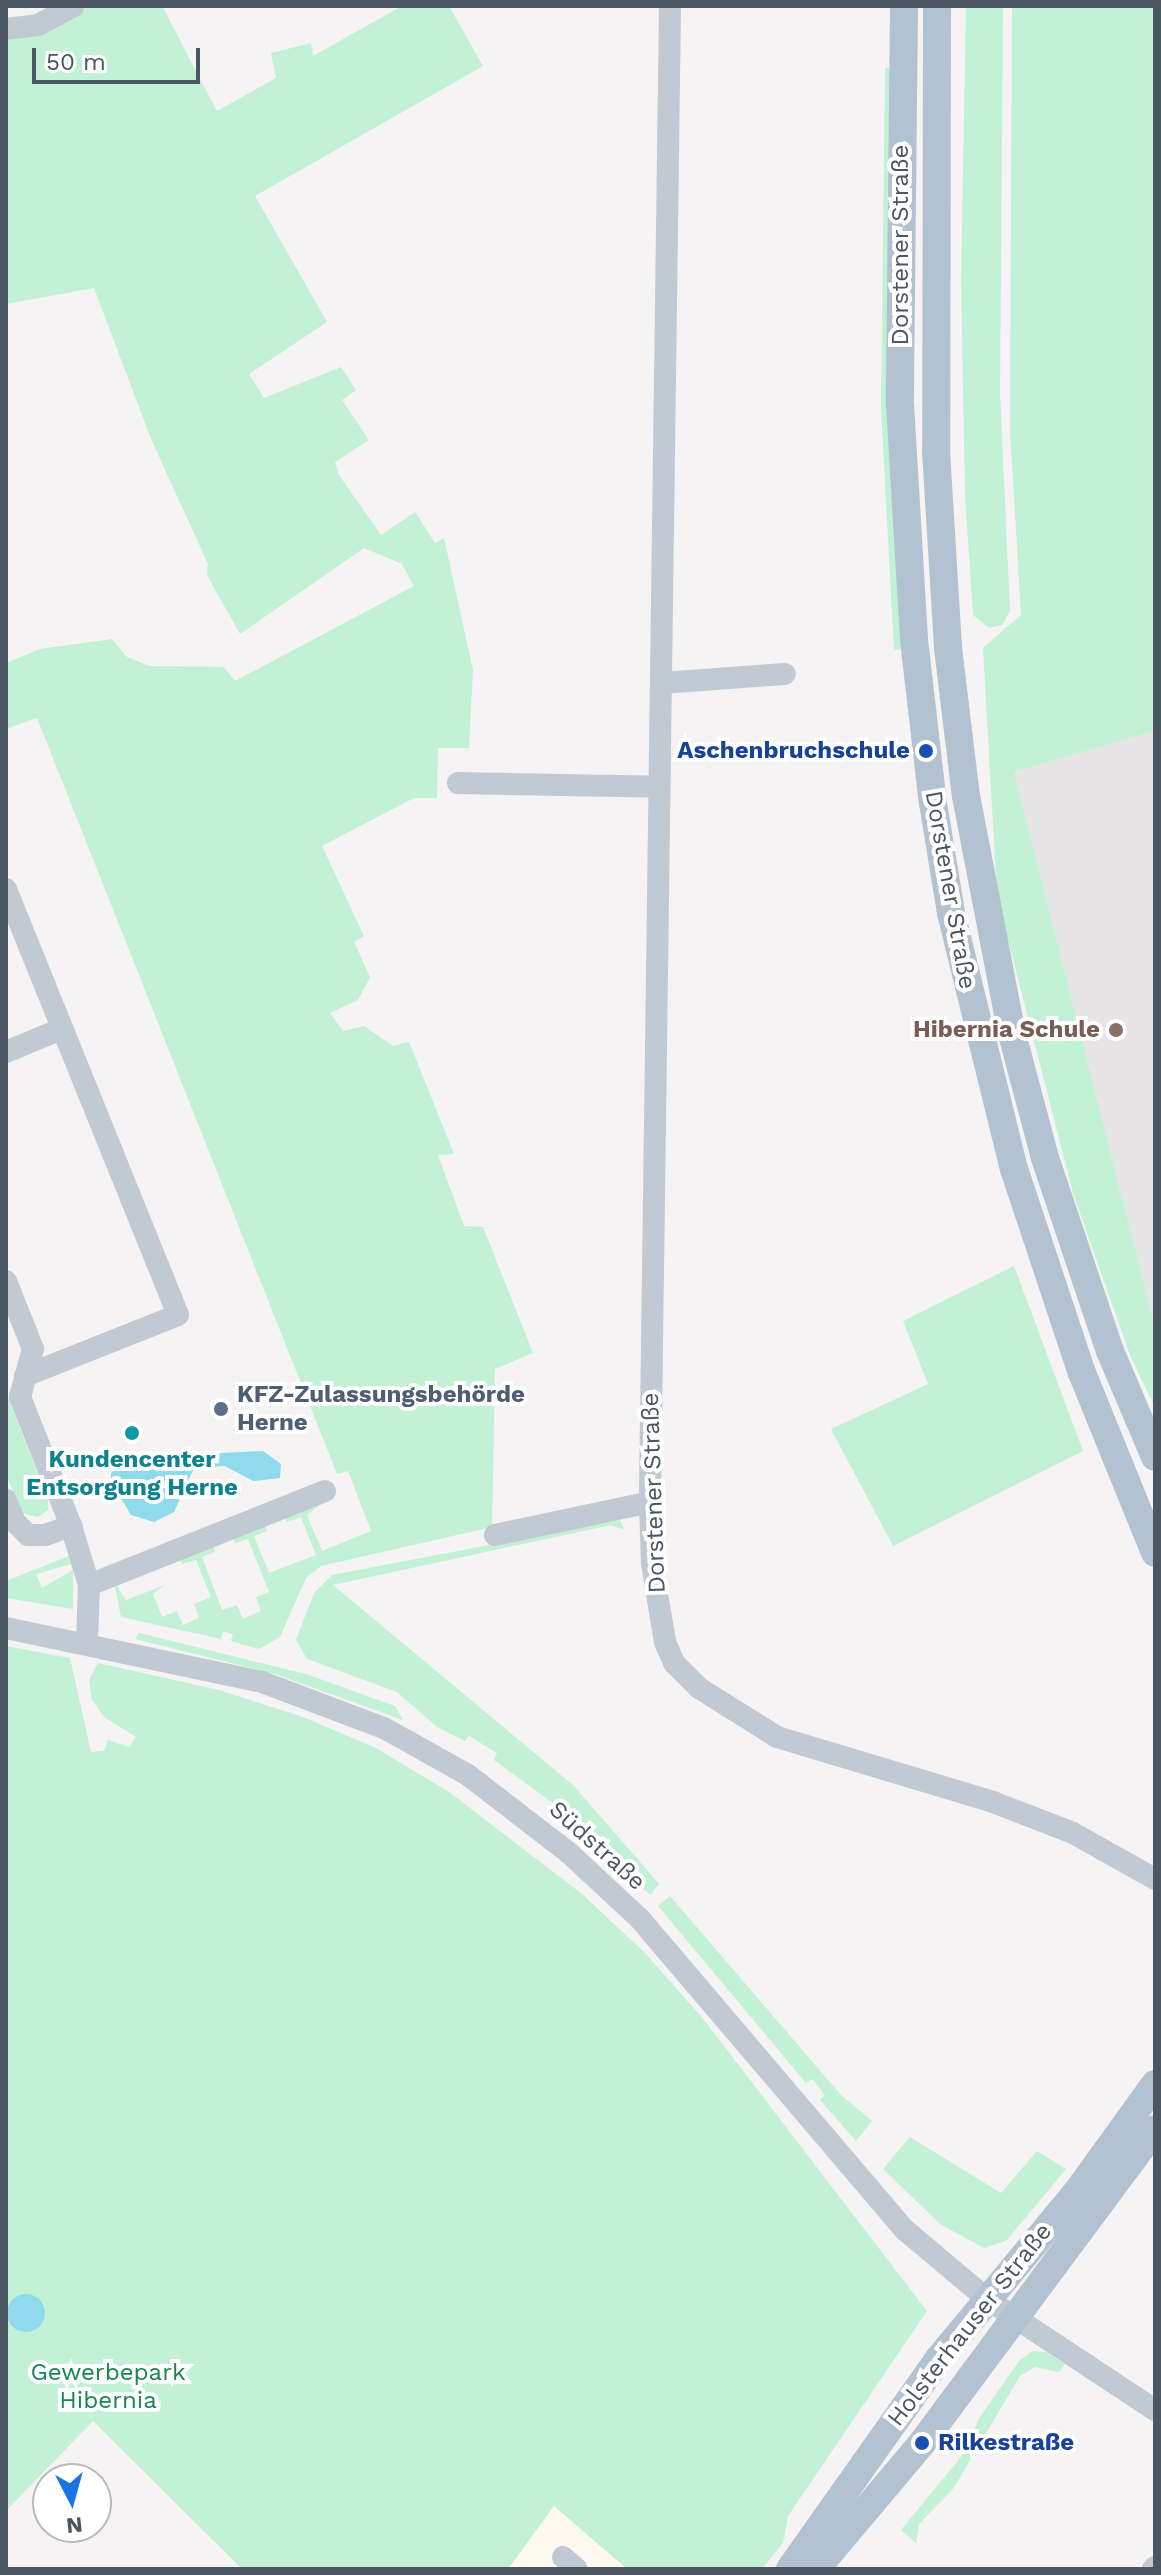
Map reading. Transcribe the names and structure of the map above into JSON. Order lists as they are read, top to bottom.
{
  "streets": {
    "main road": ["Dorstener Straße", "Holsterhauser Straße"],
    "street": ["Südstraße"]
  },
  "crossings": [
    ["Südstraße", "Holsterhauser Straße"]
  ],
  "parks": ["Gewerbepark Hibernia"],
  "places": [
    "Aschenbruchschule",
    "Hibernia Schule",
    "KFZ-Zulassungsbehörde Herne",
    "Kundencenter Entsorgung Herne",
    "Rilkestraße"
  ],
  "scale_bar": "50 m",
  "north": "bottom"
}
